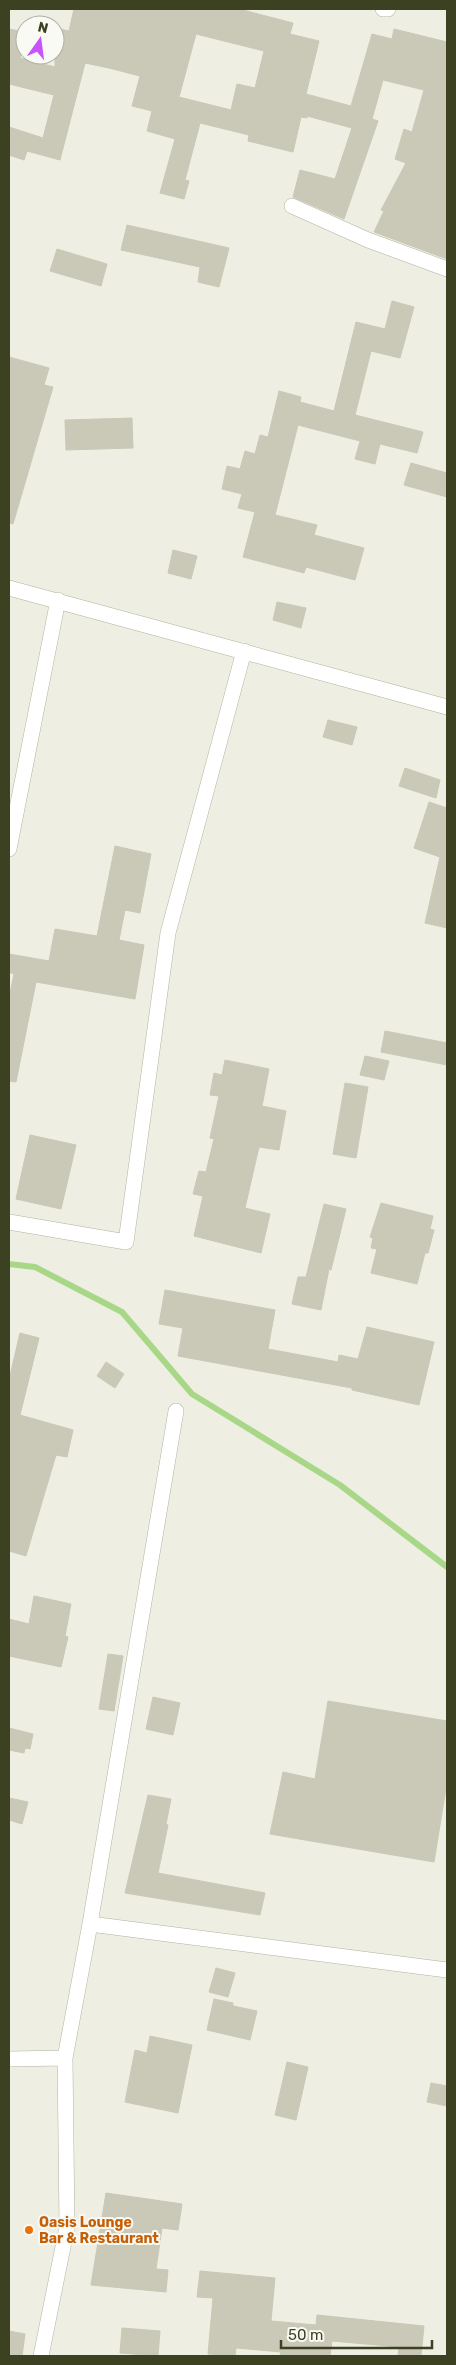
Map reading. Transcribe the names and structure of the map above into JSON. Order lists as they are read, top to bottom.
{
  "places": ["Oasis Lounge Bar & Restaurant"],
  "scale_bar": "50 m",
  "north": "top"
}
